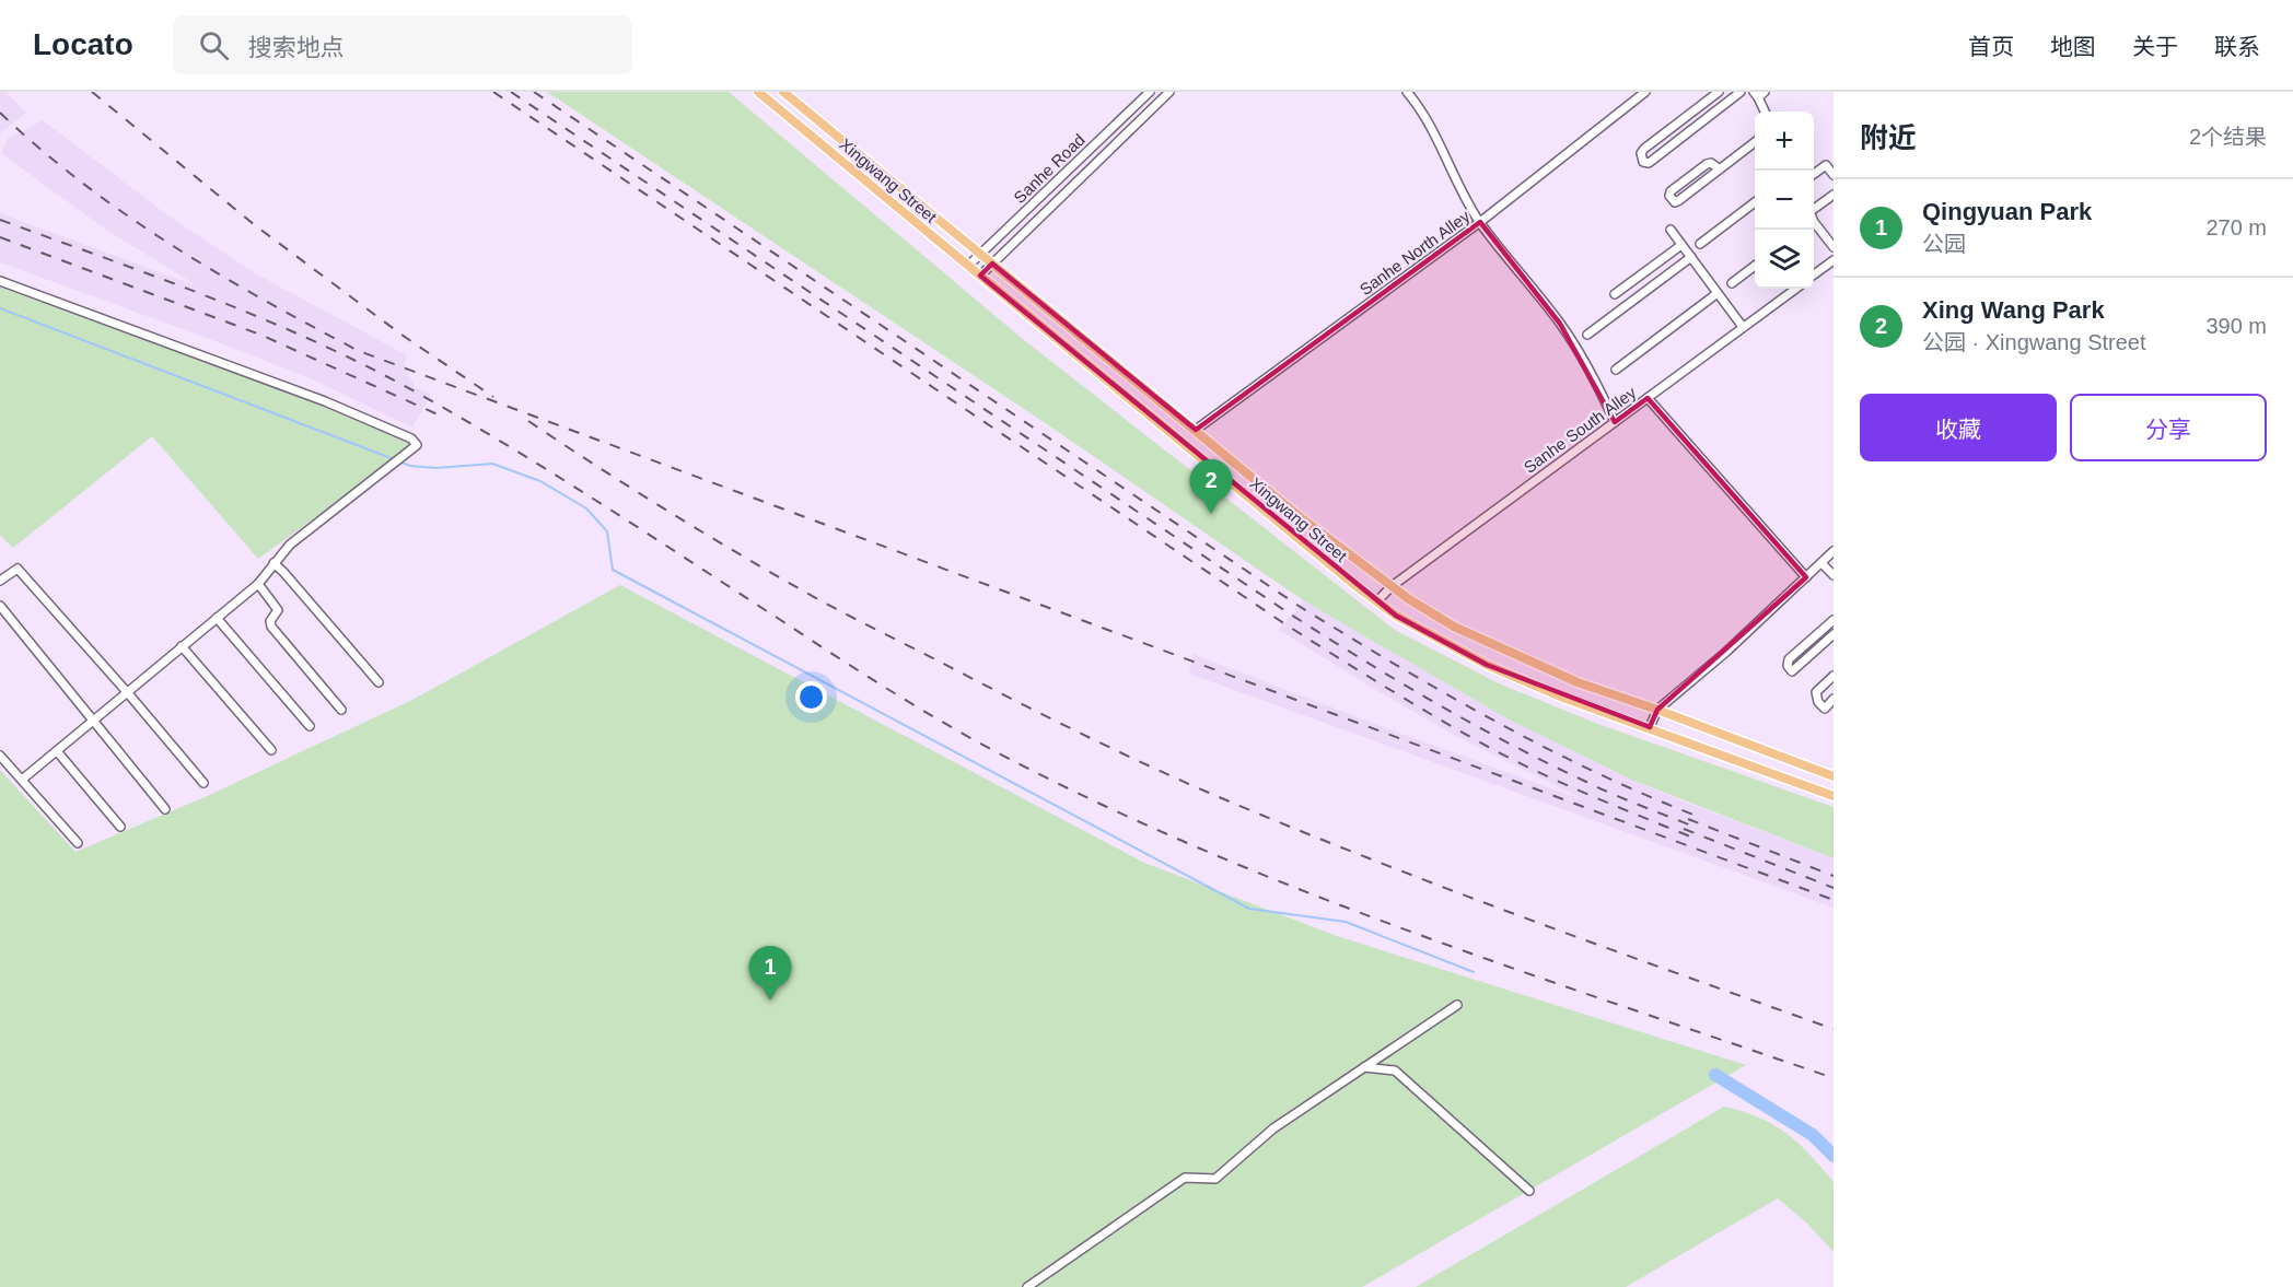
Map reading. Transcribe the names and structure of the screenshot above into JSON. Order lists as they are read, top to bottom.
{
  "streets": {
    "main road": ["Xingwang Street"],
    "street": ["Sanhe Road", "Sanhe North Alley", "Sanhe South Alley"]
  },
  "crossings": [
    ["Sanhe Road", "Xingwang Street"],
    ["Xingwang Street", "Sanhe North Alley"],
    ["Xingwang Street", "Sanhe South Alley"]
  ],
  "page": {
    "header": "Locato",
    "search": "搜索地点",
    "nav": [
      "首页",
      "地图",
      "关于",
      "联系"
    ],
    "heading": ["附近", "2个结果"],
    "map_buttons": ["+", "−"],
    "list": [
      {
        "mark": "1",
        "name": "Qingyuan Park",
        "note": "公园",
        "value": "270 m"
      },
      {
        "mark": "2",
        "name": "Xing Wang Park",
        "note": "公园 · Xingwang Street",
        "value": "390 m"
      }
    ],
    "buttons": ["收藏", "分享"],
    "pins": ["2", "1"]
  }
}
